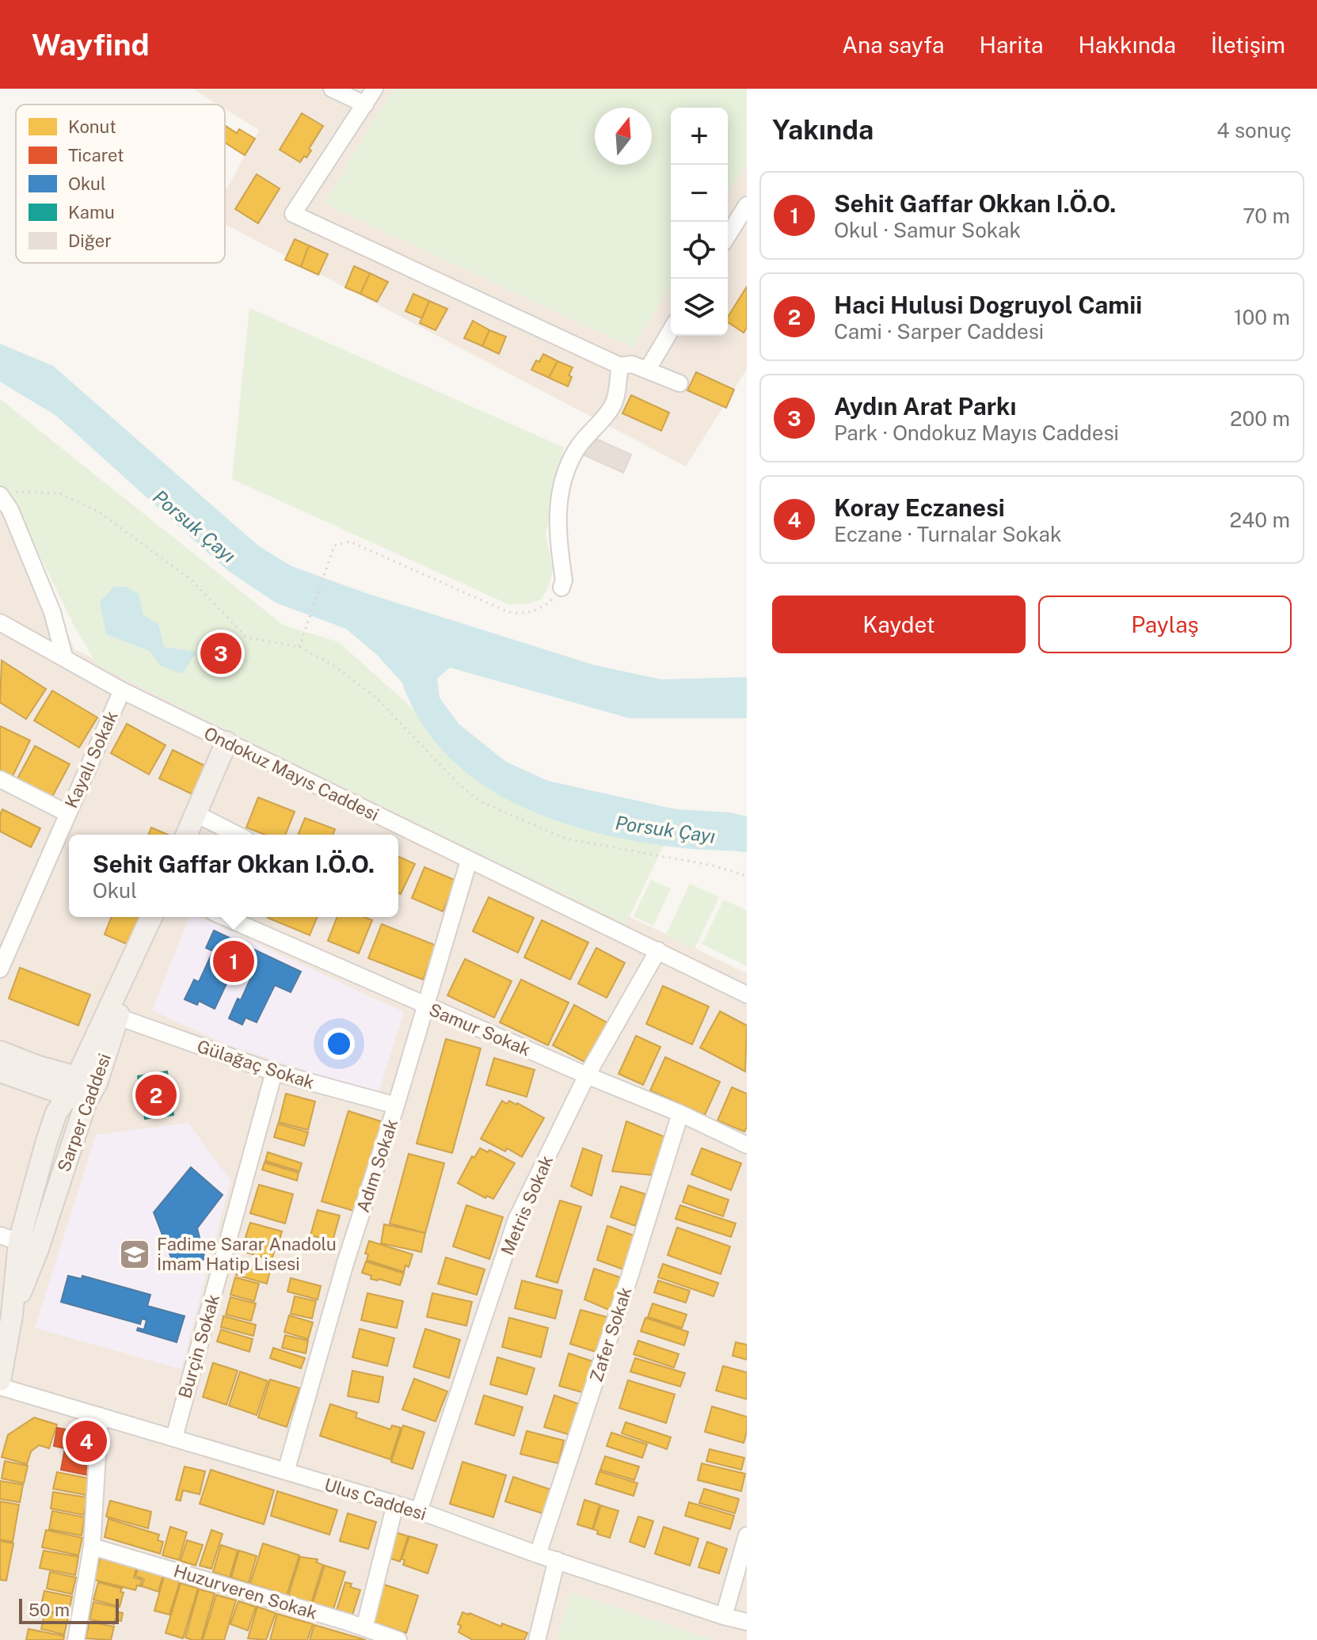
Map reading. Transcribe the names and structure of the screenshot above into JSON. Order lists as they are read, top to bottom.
{
  "streets": {
    "main road": ["Sarper Caddesi"],
    "street": [
      "Kayalı Sokak",
      "Ondokuz Mayıs Caddesi",
      "Samur Sokak",
      "Gülağaç Sokak",
      "Adım Sokak",
      "Metris Sokak",
      "Zafer Sokak",
      "Burçin Sokak",
      "Ulus Caddesi",
      "Huzurveren Sokak"
    ]
  },
  "crossings": [
    ["Kayalı Sokak", "Ondokuz Mayıs Caddesi"],
    ["Ondokuz Mayıs Caddesi", "Adım Sokak"],
    ["Ondokuz Mayıs Caddesi", "Metris Sokak"],
    ["Samur Sokak", "Adım Sokak"],
    ["Samur Sokak", "Metris Sokak"],
    ["Samur Sokak", "Zafer Sokak"],
    ["Gülağaç Sokak", "Sarper Caddesi"],
    ["Gülağaç Sokak", "Adım Sokak"],
    ["Gülağaç Sokak", "Burçin Sokak"],
    ["Adım Sokak", "Ulus Caddesi"],
    ["Metris Sokak", "Ulus Caddesi"],
    ["Zafer Sokak", "Ulus Caddesi"],
    ["Burçin Sokak", "Ulus Caddesi"]
  ],
  "water": ["Porsuk Çayı"],
  "places": {
    "school or university": ["Fadime Sarar Anadolu İmam Hatip Lisesi"]
  },
  "legend": [
    "Konut",
    "Ticaret",
    "Okul",
    "Kamu",
    "Diğer"
  ],
  "scale_bar": "50 m",
  "north": "top",
  "page": {
    "header": "Wayfind",
    "nav": [
      "Ana sayfa",
      "Harita",
      "Hakkında",
      "İletişim"
    ],
    "heading": ["Yakında", "4 sonuç"],
    "map_buttons": ["+", "−"],
    "list": [
      {
        "mark": "1",
        "name": "Sehit Gaffar Okkan I.Ö.O.",
        "note": "Okul · Samur Sokak",
        "value": "70 m"
      },
      {
        "mark": "2",
        "name": "Haci Hulusi Dogruyol Camii",
        "note": "Cami · Sarper Caddesi",
        "value": "100 m"
      },
      {
        "mark": "3",
        "name": "Aydın Arat Parkı",
        "note": "Park · Ondokuz Mayıs Caddesi",
        "value": "200 m"
      },
      {
        "mark": "4",
        "name": "Koray Eczanesi",
        "note": "Eczane · Turnalar Sokak",
        "value": "240 m"
      }
    ],
    "buttons": ["Kaydet", "Paylaş"],
    "pins": [
      "3",
      "1",
      "2",
      "4"
    ],
    "popup": ["Sehit Gaffar Okkan I.Ö.O.", "Okul"],
    "scale": "50 m"
  }
}
